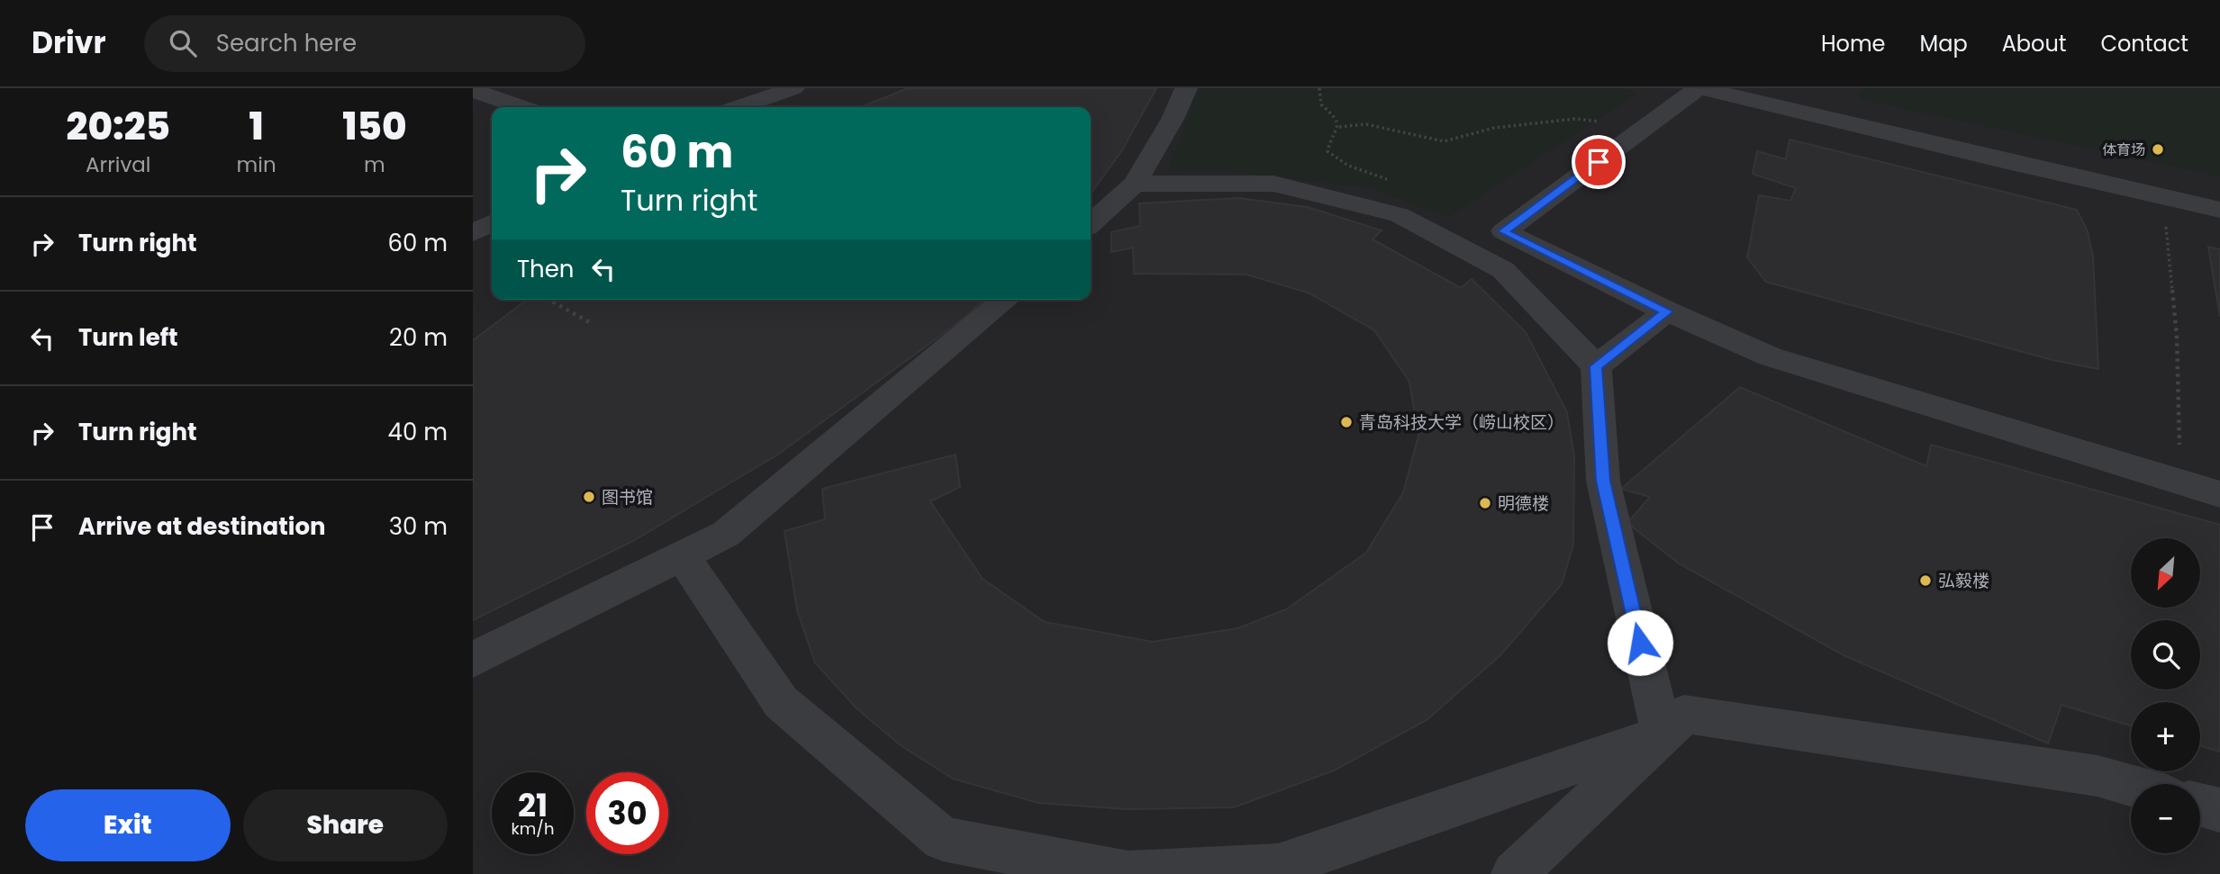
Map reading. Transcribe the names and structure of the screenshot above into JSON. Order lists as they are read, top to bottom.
{
  "places": [
    "体育场",
    "青岛科技大学（崂山校区）",
    "图书馆",
    "明德楼",
    "弘毅楼"
  ],
  "north": "bottom left",
  "page": {
    "header": "Drivr",
    "search": "Search here",
    "nav": [
      "Home",
      "Map",
      "About",
      "Contact"
    ],
    "eta": [
      "20:25",
      "Arrival",
      "1",
      "min",
      "150",
      "m"
    ],
    "turn": ["60 m", "Turn right"],
    "list": [
      {
        "name": "Turn right",
        "value": "60 m"
      },
      {
        "name": "Turn left",
        "value": "20 m"
      },
      {
        "name": "Turn right",
        "value": "40 m"
      },
      {
        "name": "Arrive at destination",
        "value": "30 m"
      }
    ],
    "then": "Then",
    "map_buttons": ["+", "−"],
    "speed": "21 km/h",
    "limit": "30",
    "buttons": ["Exit", "Share"]
  }
}
